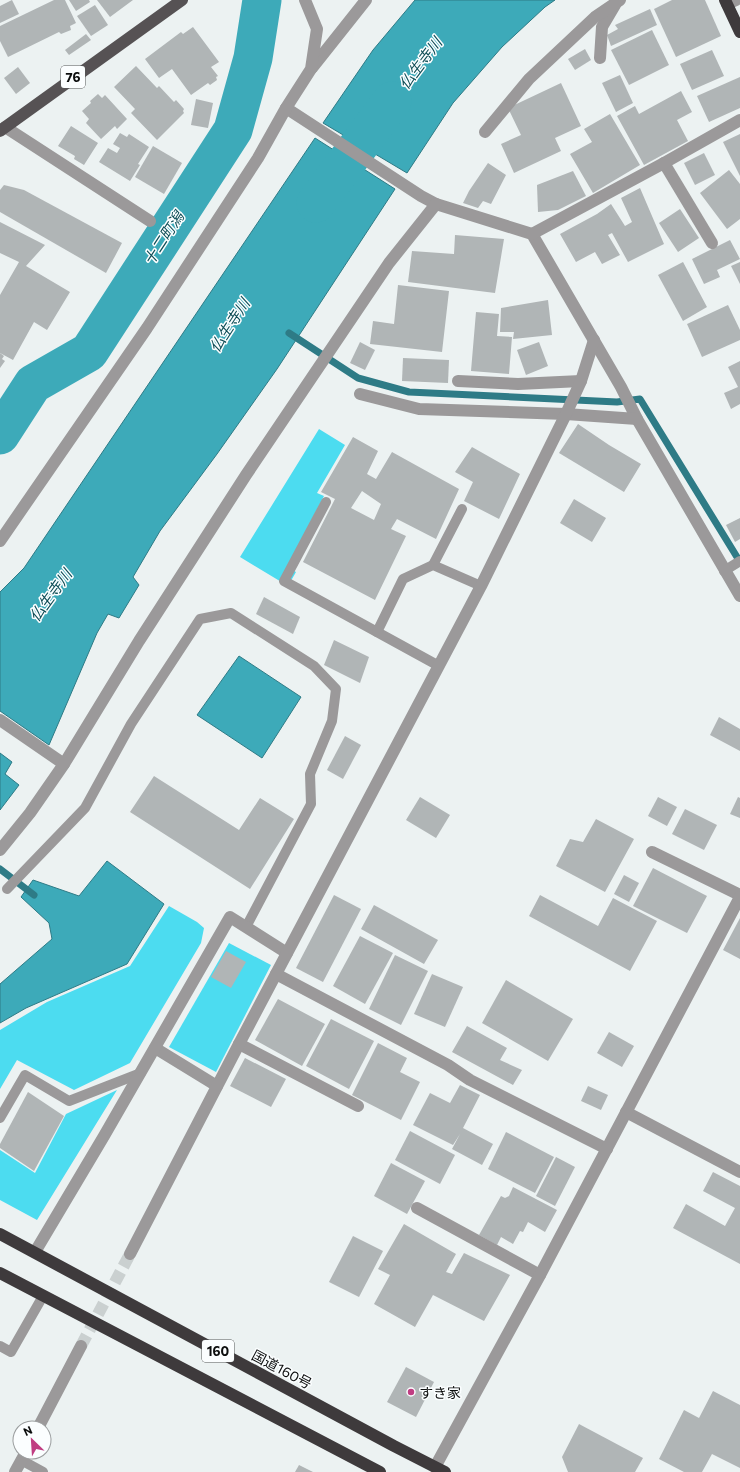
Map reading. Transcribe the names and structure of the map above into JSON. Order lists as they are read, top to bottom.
{
  "streets": {
    "highway": ["160", "国道160号"],
    "main road": ["76"]
  },
  "water": ["仏生寺川", "十二町潟"],
  "places": ["すき家"],
  "north": "top left"
}
